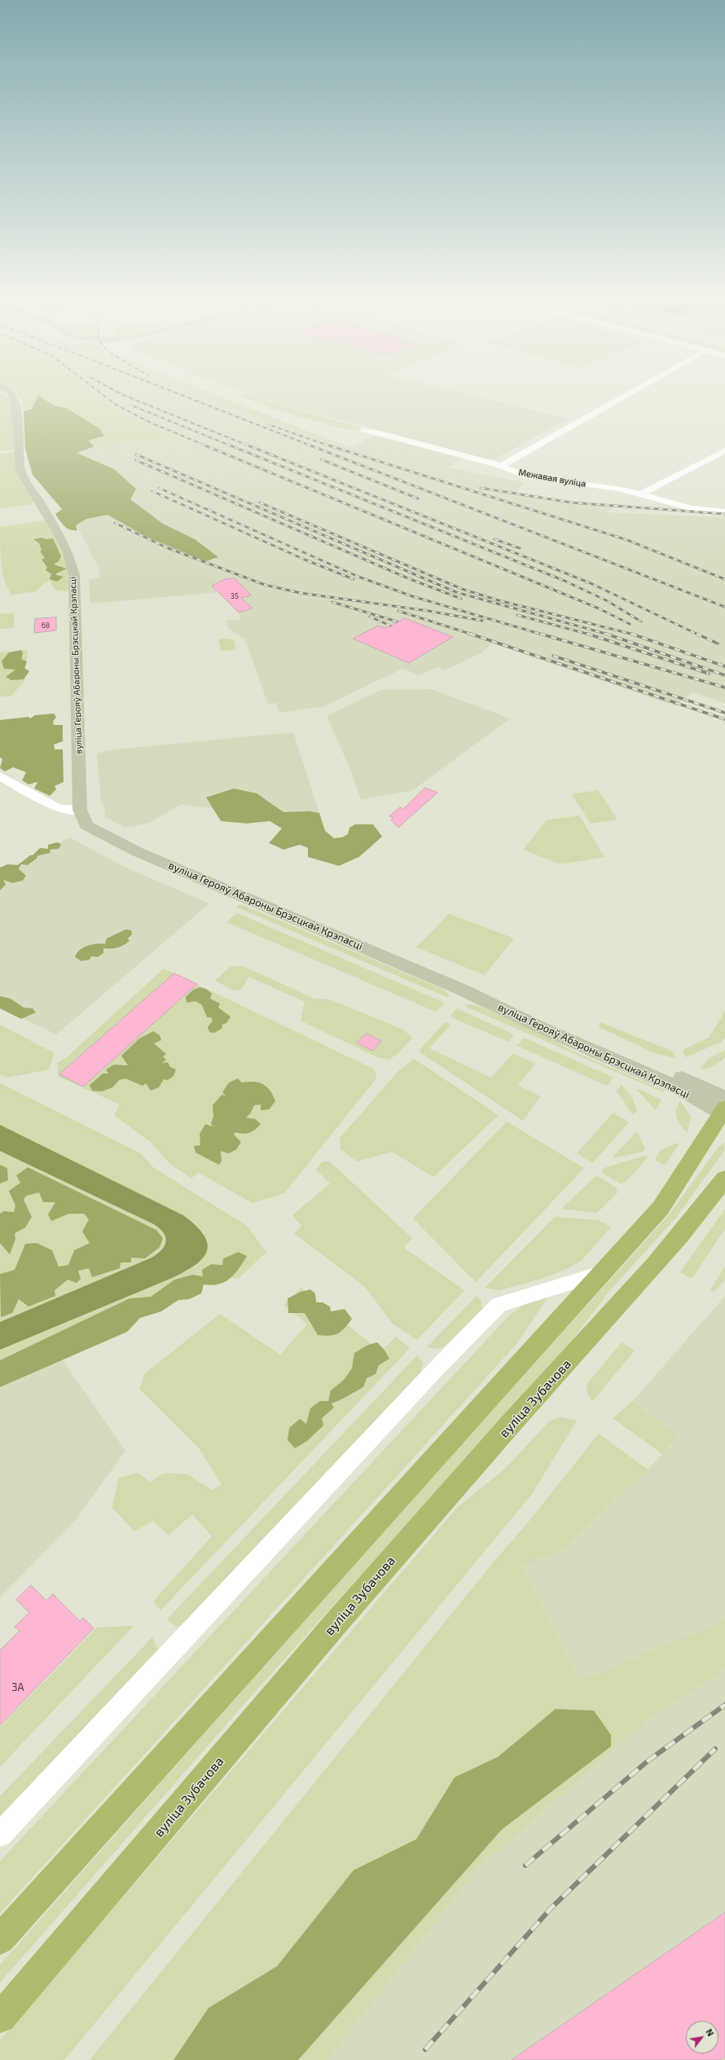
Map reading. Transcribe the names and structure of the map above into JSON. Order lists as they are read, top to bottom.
{
  "streets": {
    "highway": ["вуліца Зубачова"],
    "main road": ["вуліца Герояў Абароны Брэсцкай Крэпасці"],
    "street": ["Межавая вуліца"]
  },
  "house_numbers": ["35", "68", "3А"],
  "north": "top right"
}
